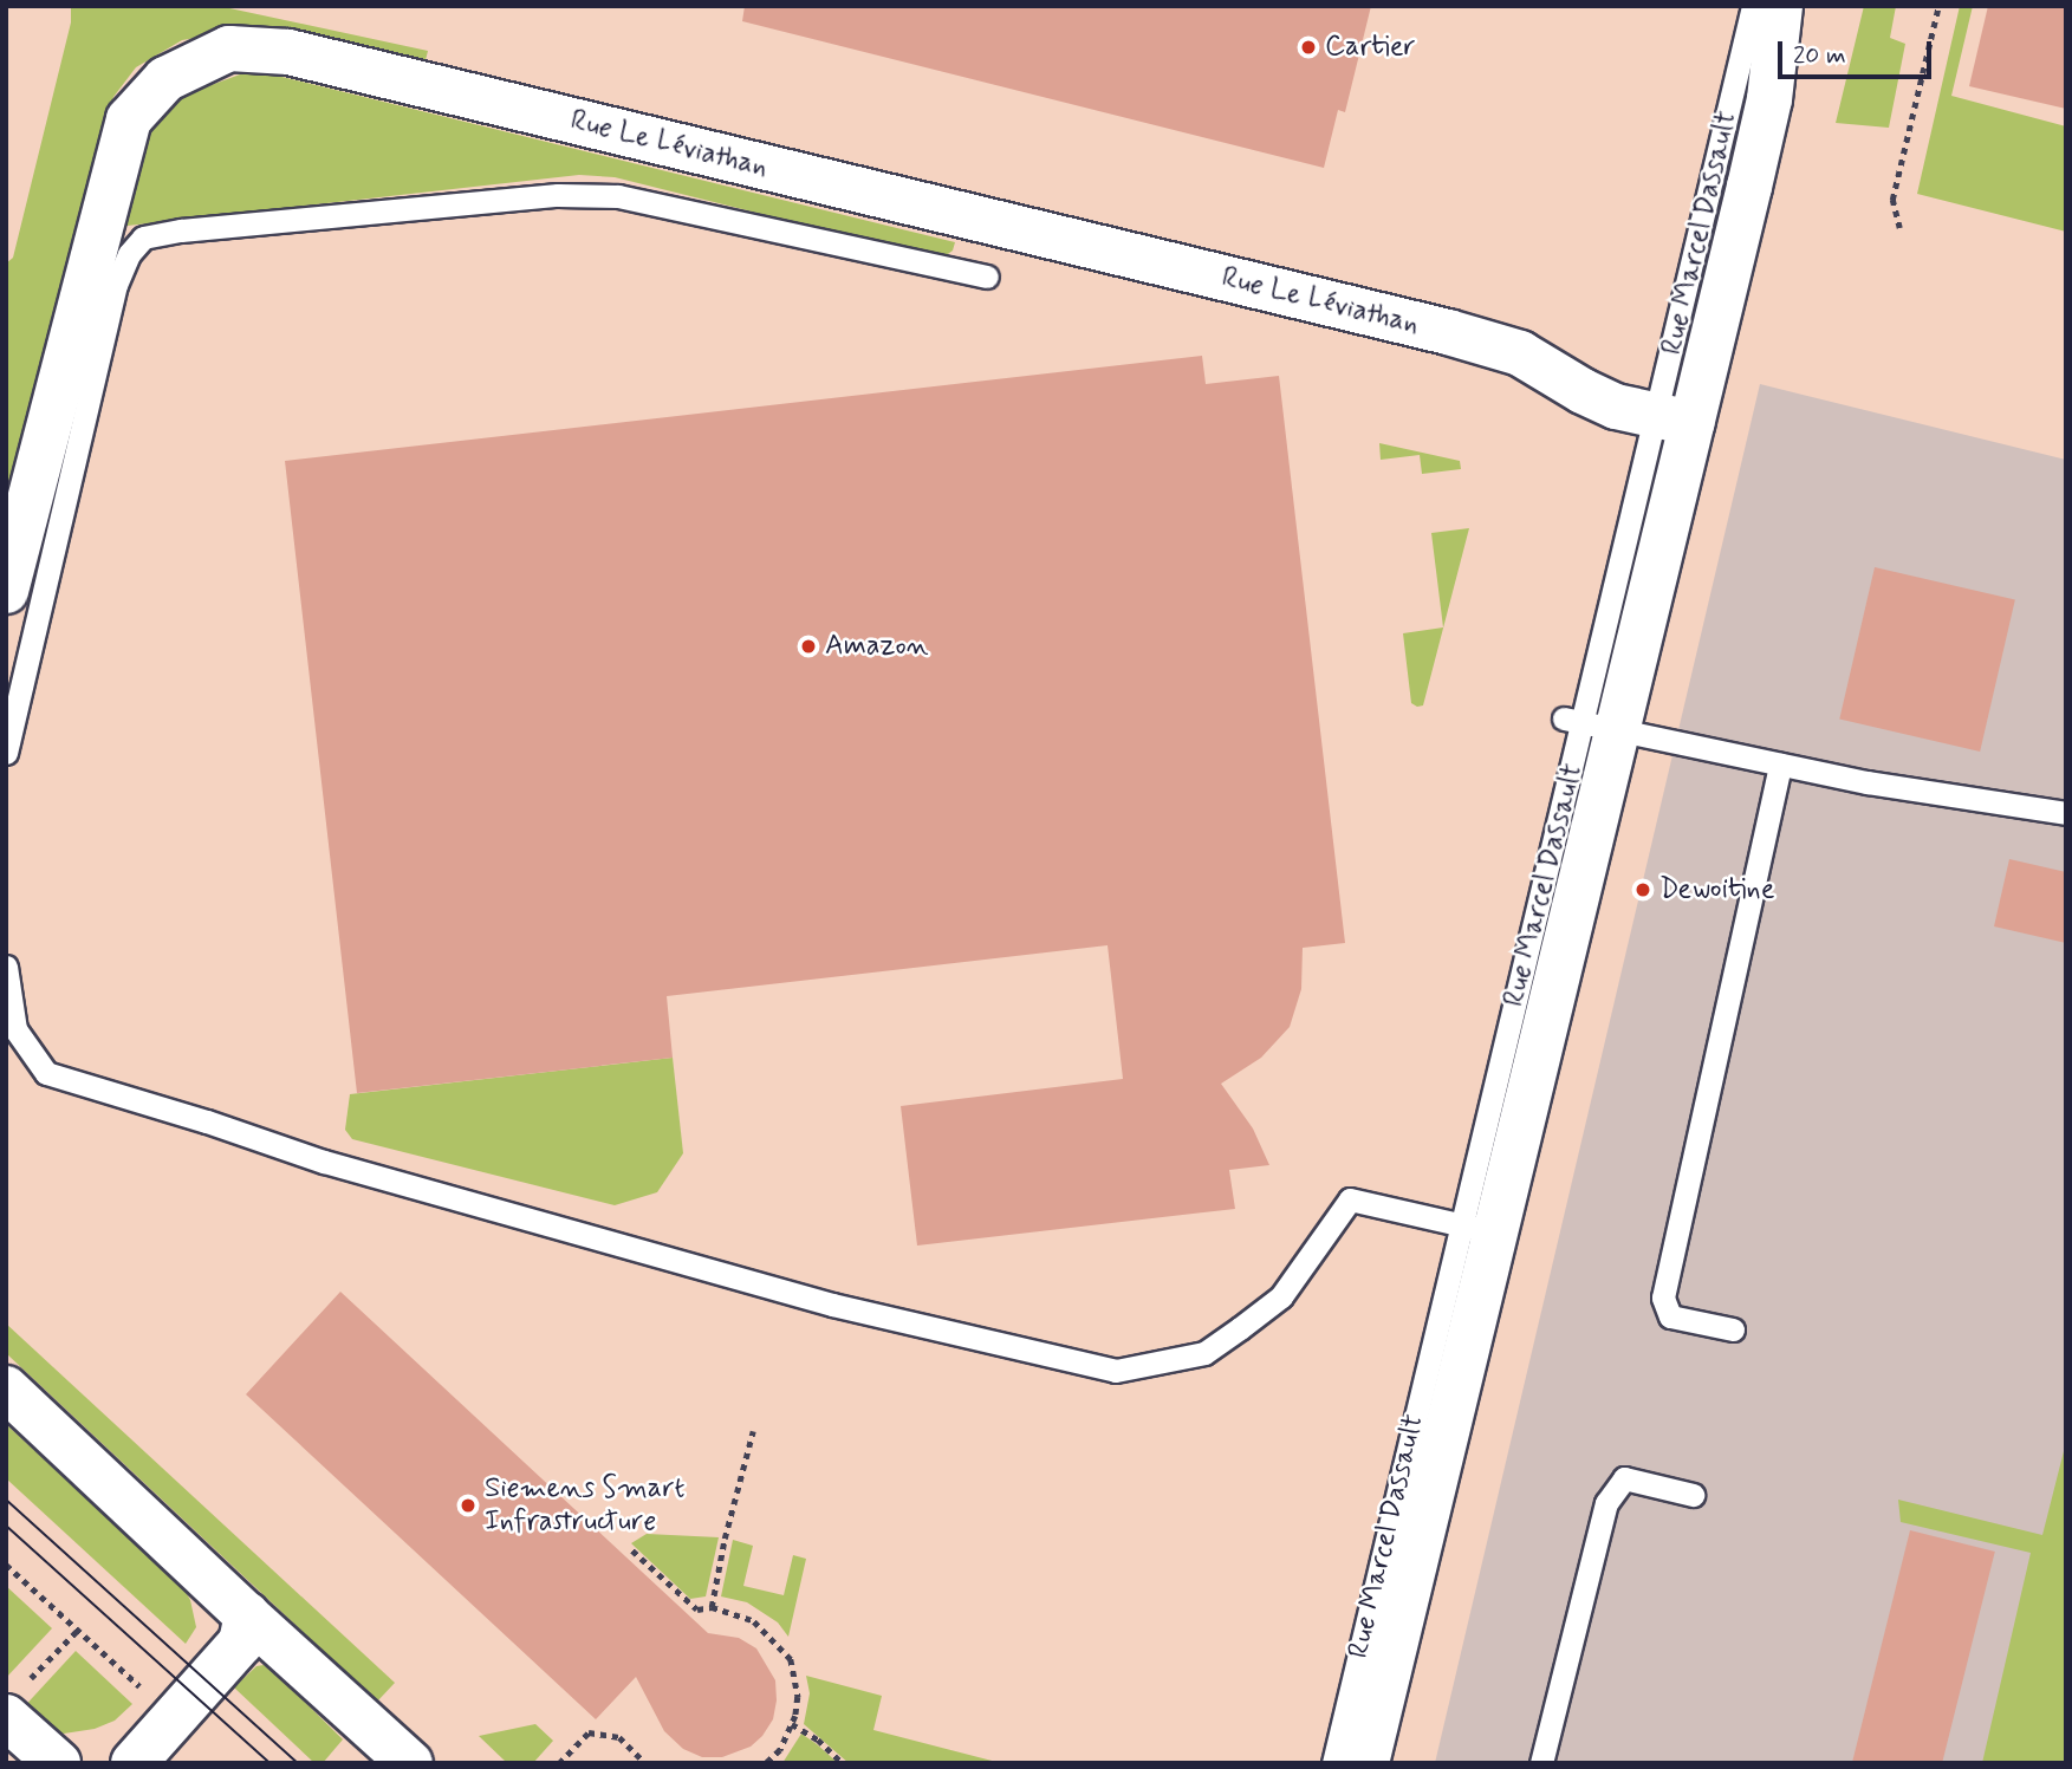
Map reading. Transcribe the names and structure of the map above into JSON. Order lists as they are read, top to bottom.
{
  "streets": {
    "street": ["Rue Le Léviathan", "Rue Marcel Dassault"]
  },
  "crossings": [
    ["Rue Le Léviathan", "Rue Marcel Dassault"]
  ],
  "places": [
    "Cartier",
    "Amazon",
    "Dewoitine",
    "Siemens Smart Infrastructure"
  ],
  "scale_bar": "20 m"
}
